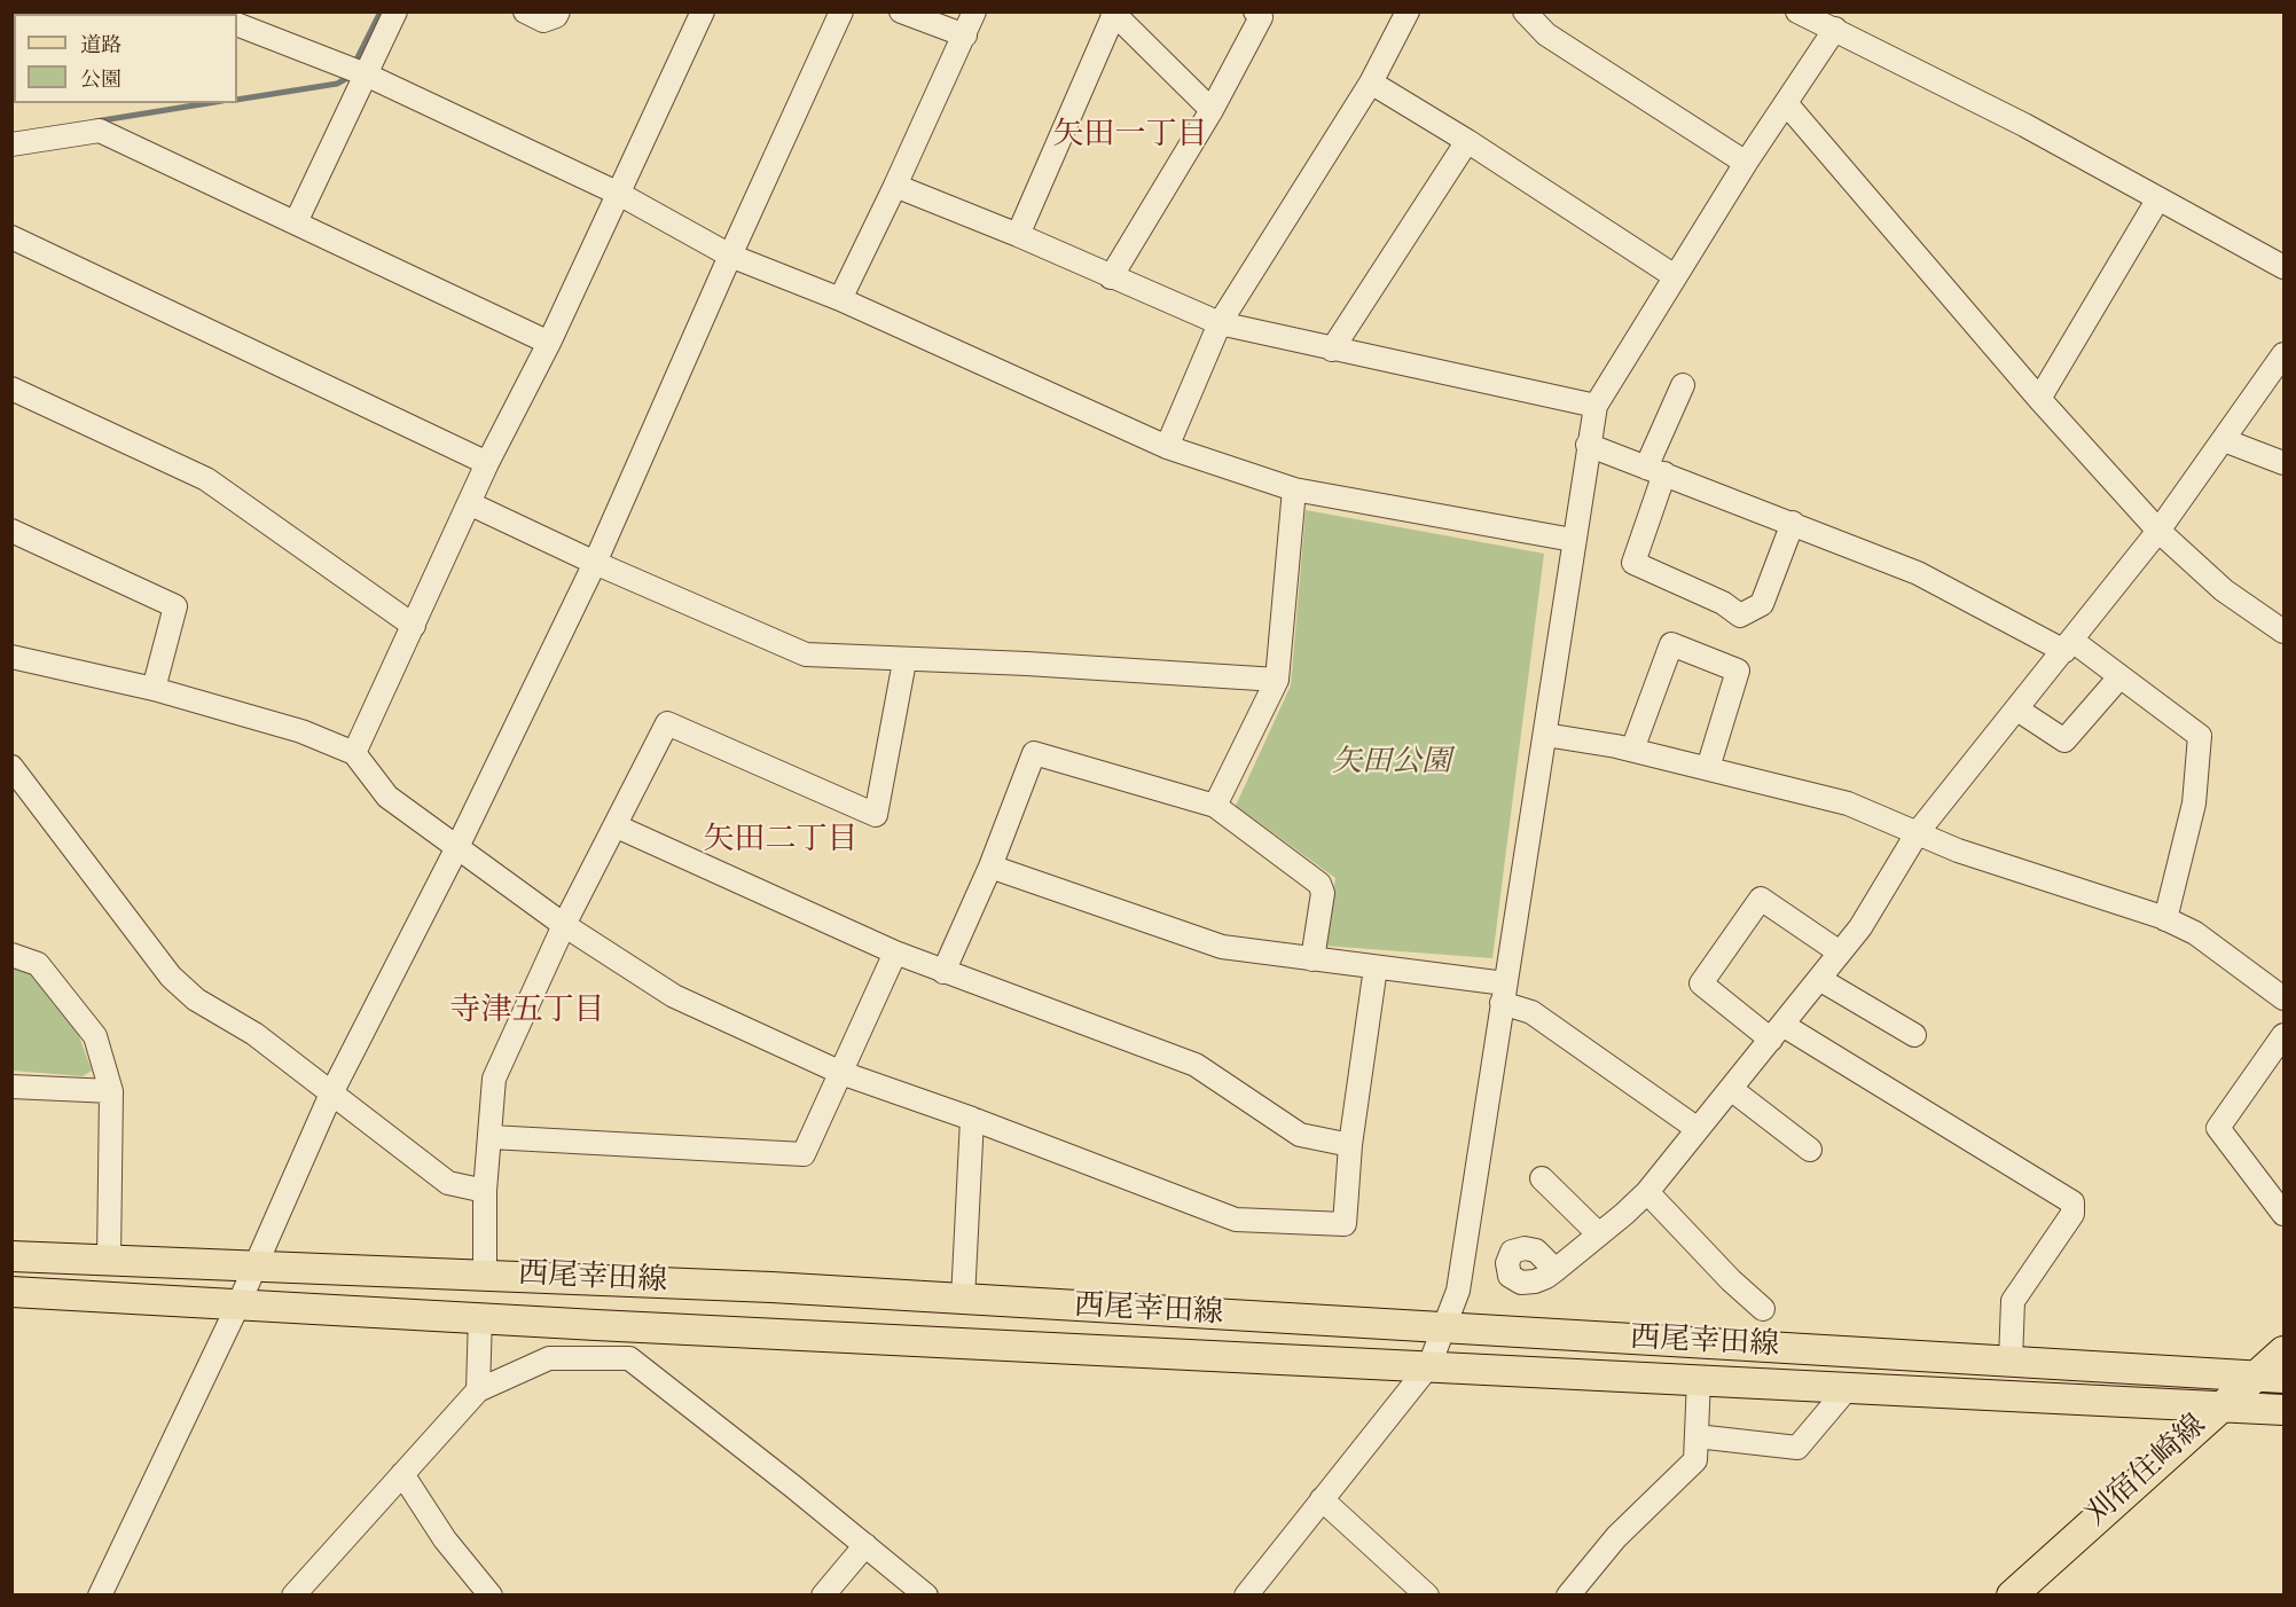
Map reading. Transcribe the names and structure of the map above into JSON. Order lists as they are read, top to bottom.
{
  "streets": {
    "main road": ["西尾幸田線", "刈宿住崎線"]
  },
  "crossings": [
    ["西尾幸田線", "刈宿住崎線"]
  ],
  "districts": ["矢田一丁目", "矢田二丁目", "寺津五丁目"],
  "parks": ["矢田公園"],
  "legend": ["道路", "公園"]
}
